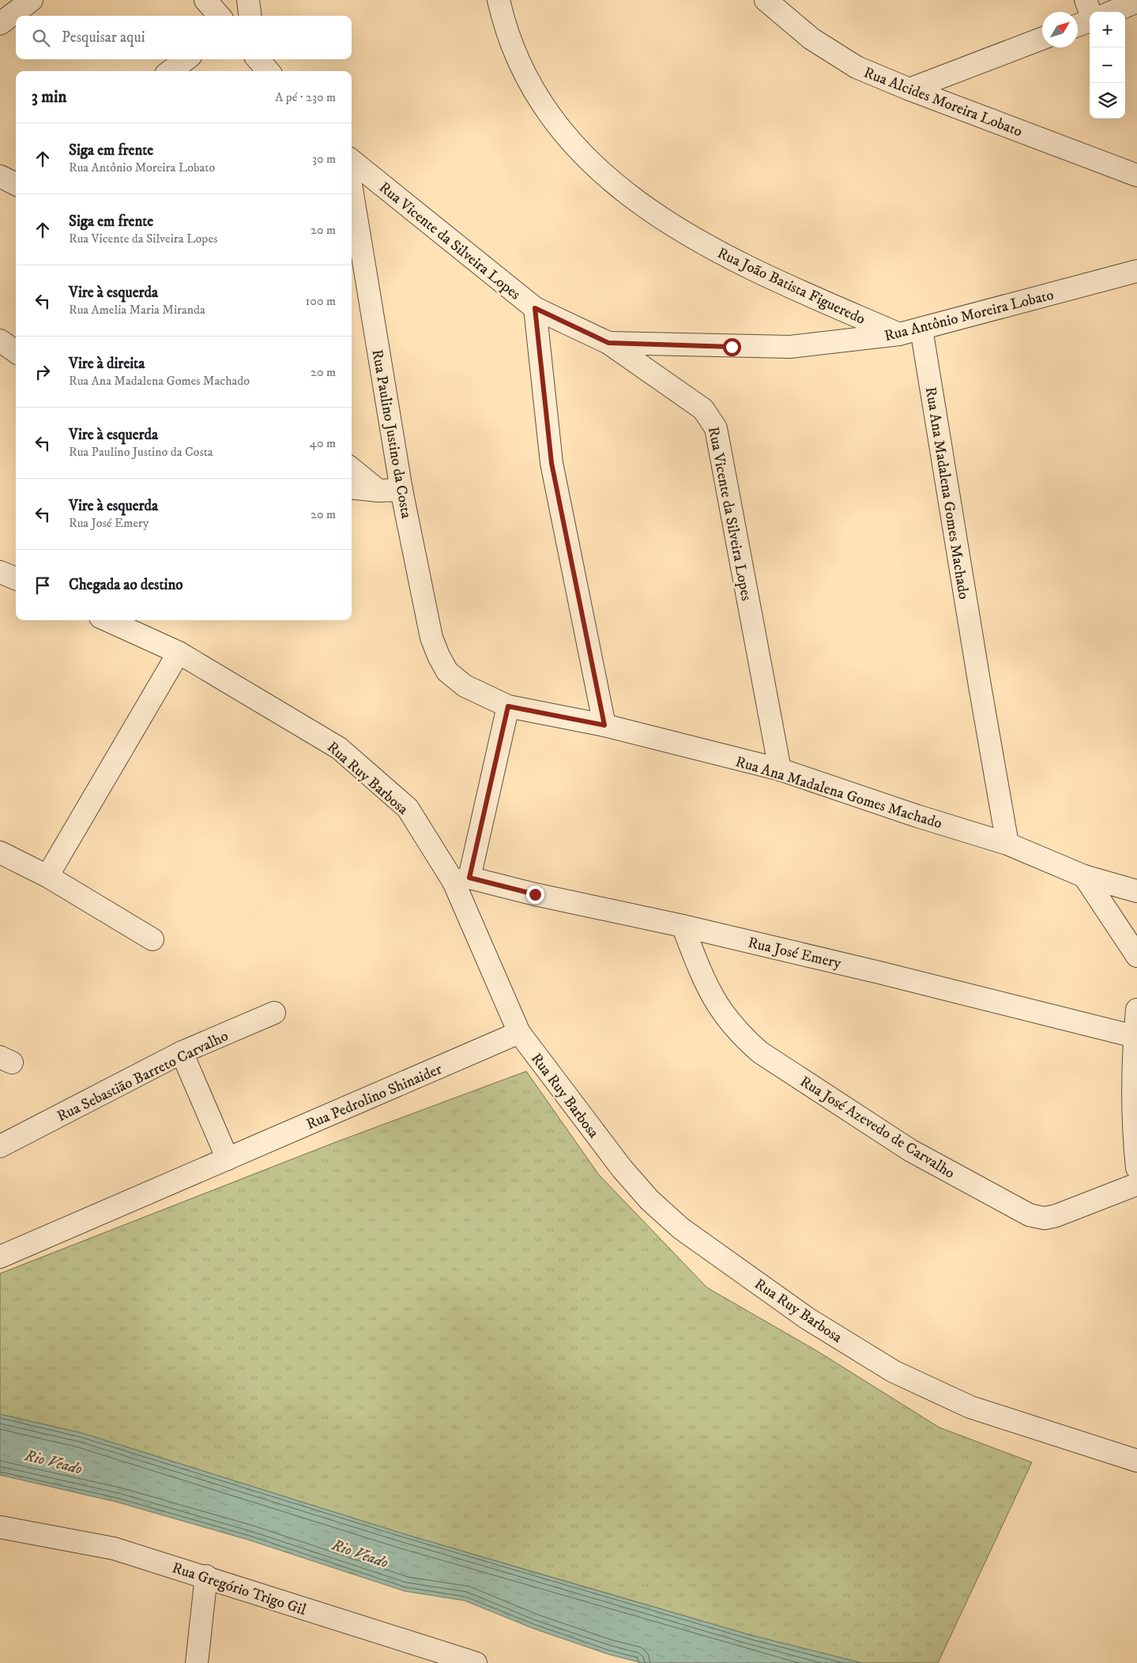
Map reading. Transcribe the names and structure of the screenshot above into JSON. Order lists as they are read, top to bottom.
{
  "streets": {
    "street": [
      "Rua Alcides Moreira Lobato",
      "Rua Vicente da Silveira Lopes",
      "Rua João Batista Figueredo",
      "Rua Antônio Moreira Lobato",
      "Rua Paulino Justino da Costa",
      "Rua Ana Madalena Gomes Machado",
      "Rua Ruy Barbosa",
      "Rua José Emery",
      "Rua Sebastião Barreto Carvalho",
      "Rua Pedrolino Shinaider",
      "Rua José Azevedo de Carvalho",
      "Rua Gregório Trigo Gil"
    ]
  },
  "crossings": [
    ["Rua Vicente da Silveira Lopes", "Rua Antônio Moreira Lobato"],
    ["Rua Vicente da Silveira Lopes", "Rua Ana Madalena Gomes Machado"],
    ["Rua João Batista Figueredo", "Rua Antônio Moreira Lobato"],
    ["Rua Antônio Moreira Lobato", "Rua Ana Madalena Gomes Machado"],
    ["Rua Paulino Justino da Costa", "Rua Ana Madalena Gomes Machado"],
    ["Rua Ruy Barbosa", "Rua José Emery"],
    ["Rua Ruy Barbosa", "Rua Pedrolino Shinaider"],
    ["Rua José Emery", "Rua José Azevedo de Carvalho"]
  ],
  "water": ["Rio Veado"],
  "north": "top right",
  "page": {
    "map_buttons": ["+", "−"],
    "search": "Pesquisar aqui",
    "heading": ["3 min", "A pé · 230 m"],
    "list": [
      ["Siga em frente", "Rua Antônio Moreira Lobato", "30 m"],
      ["Siga em frente", "Rua Vicente da Silveira Lopes", "20 m"],
      ["Vire à esquerda", "Rua Amelia Maria Miranda", "100 m"],
      ["Vire à direita", "Rua Ana Madalena Gomes Machado", "20 m"],
      ["Vire à esquerda", "Rua Paulino Justino da Costa", "40 m"],
      ["Vire à esquerda", "Rua José Emery", "20 m"],
      "Chegada ao destino"
    ]
  }
}
